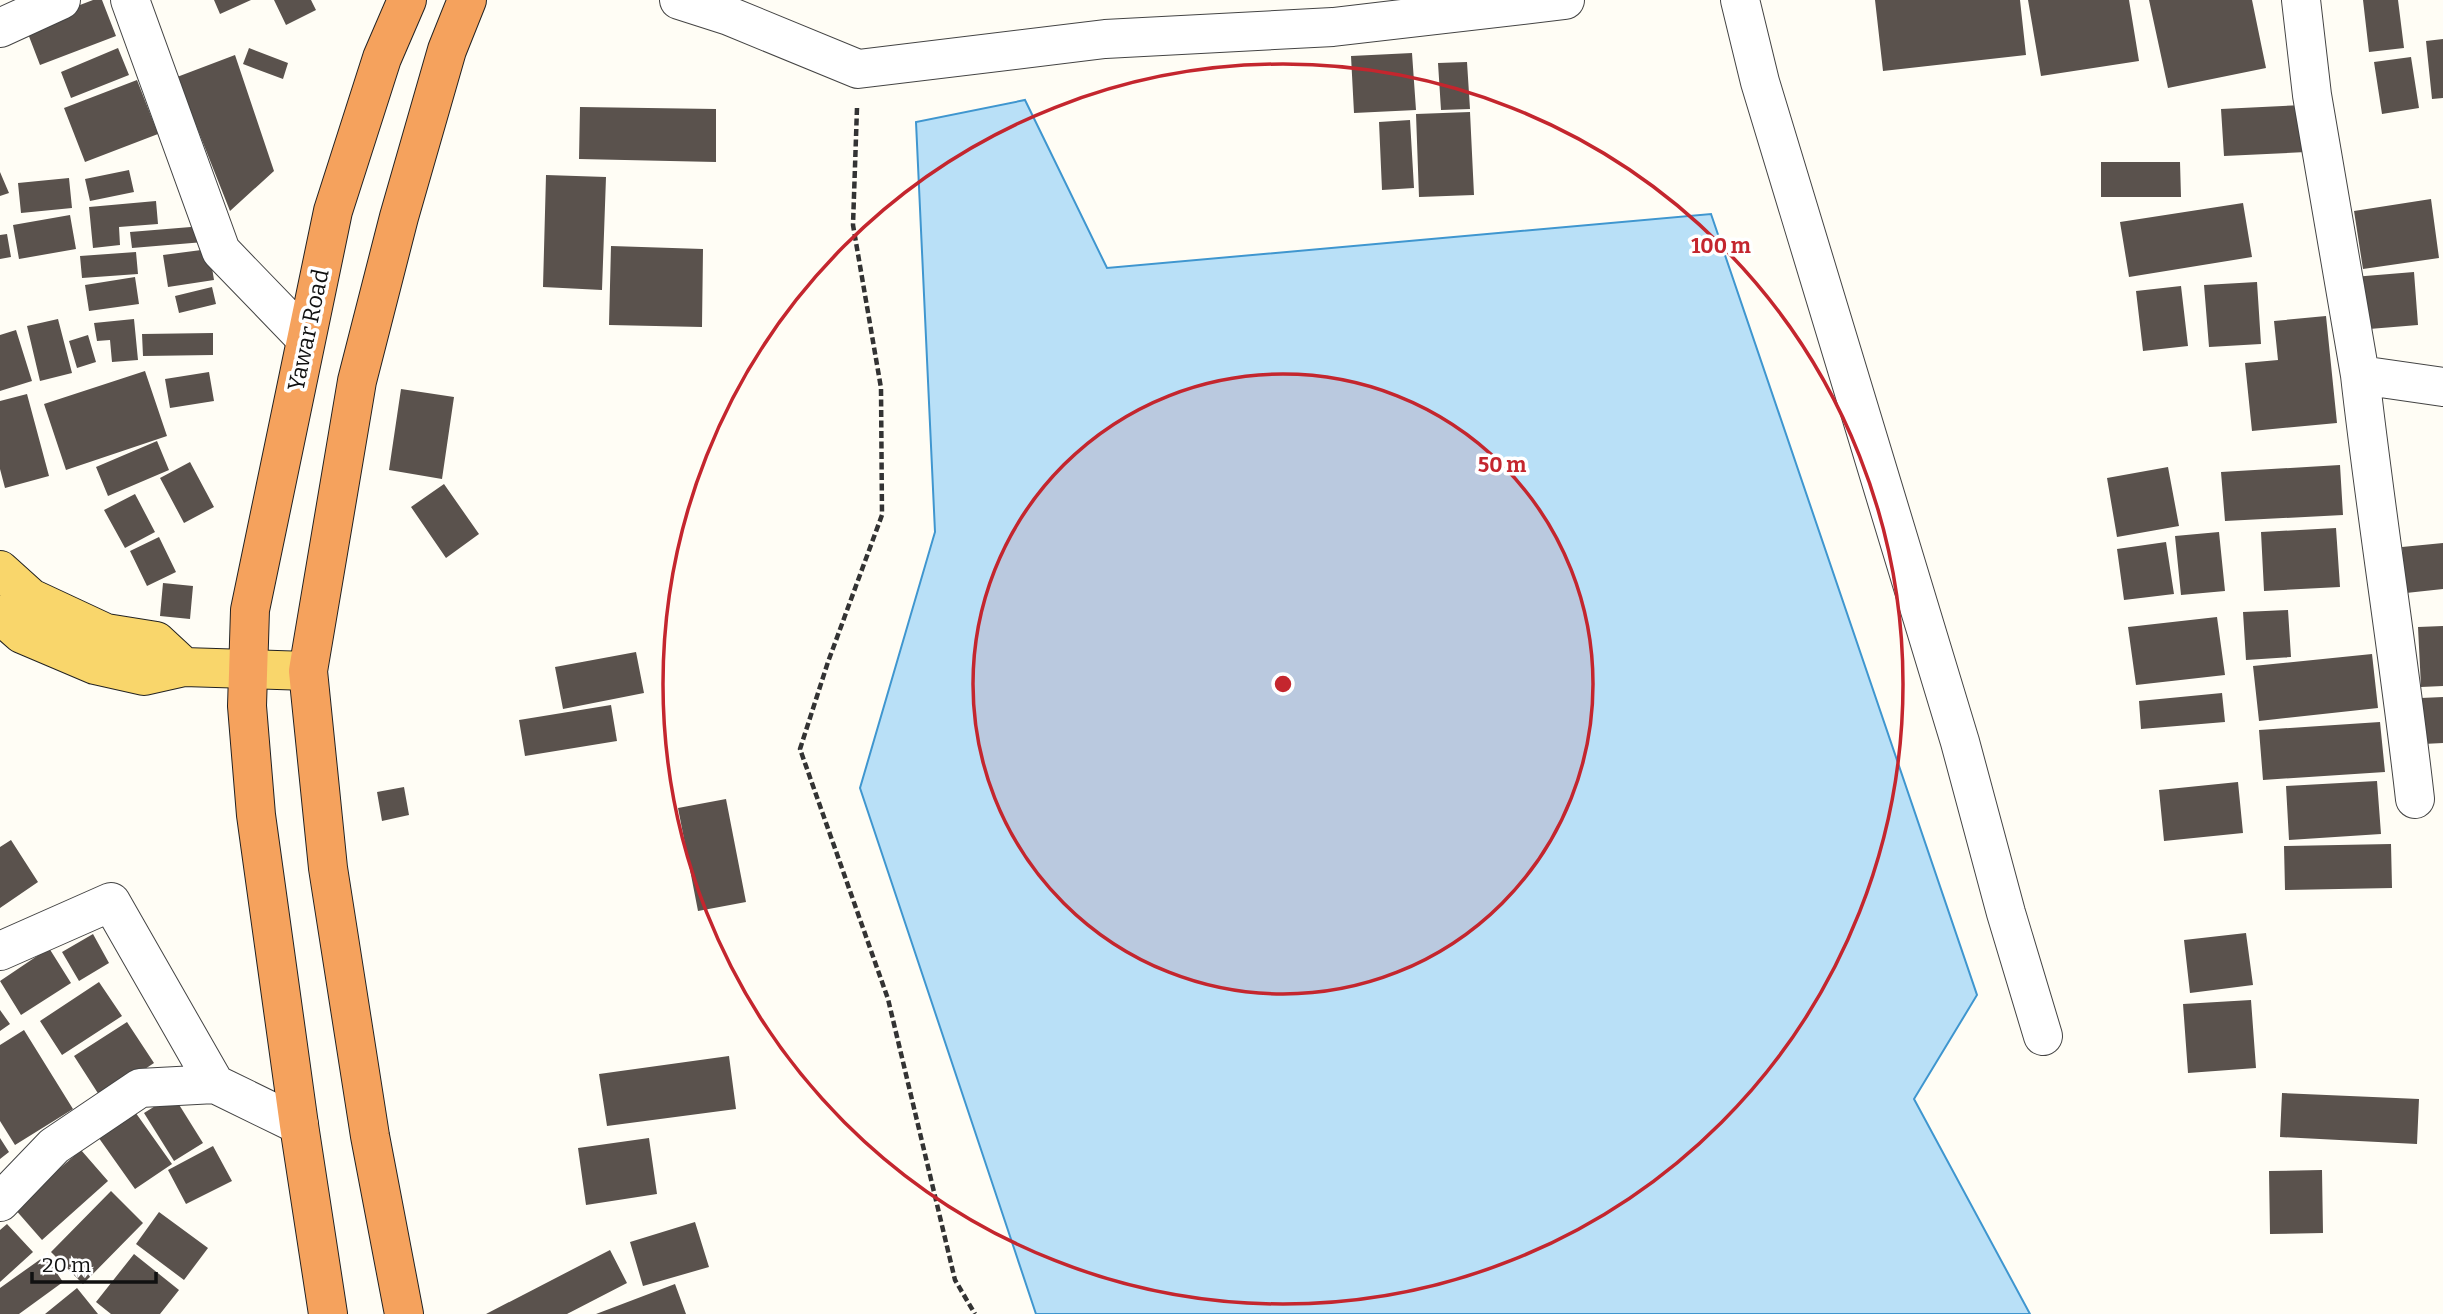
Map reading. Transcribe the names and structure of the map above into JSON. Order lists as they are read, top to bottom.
{
  "streets": {
    "highway": ["Yawar Road"]
  },
  "scale_bar": "20 m",
  "rings": ["100 m", "50 m"]
}
